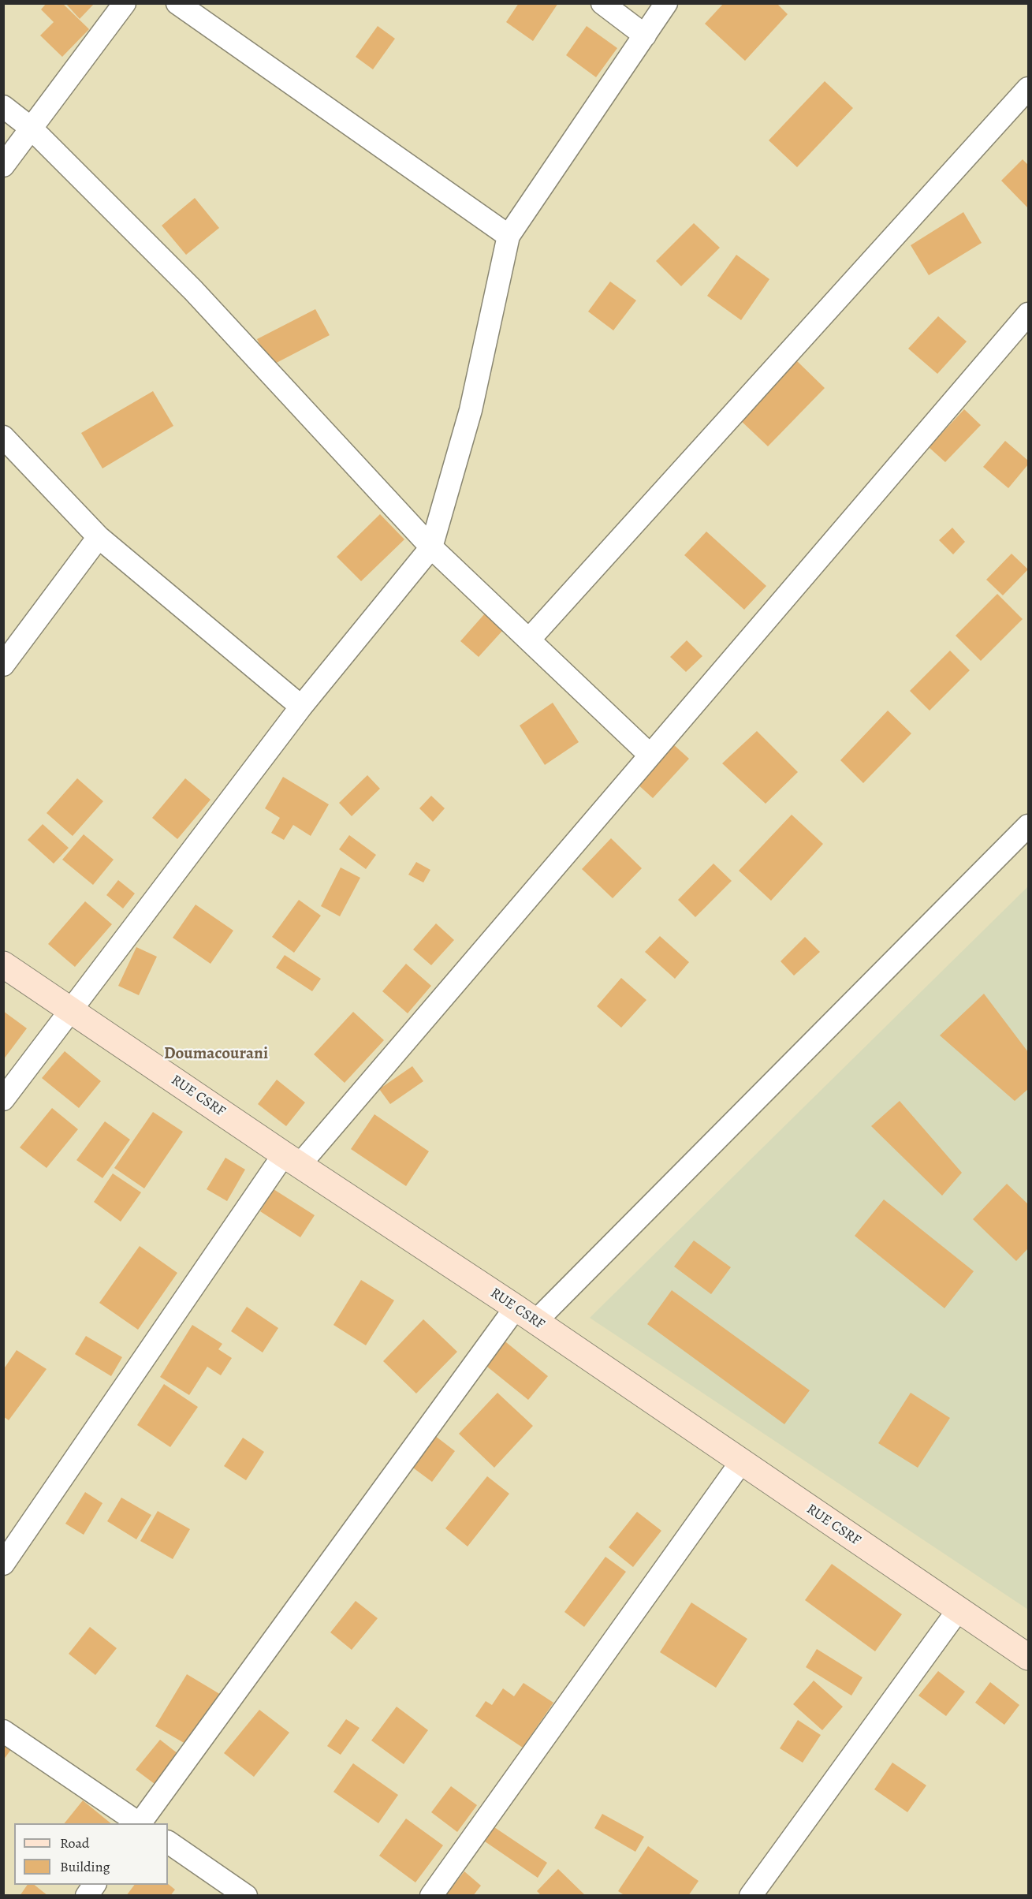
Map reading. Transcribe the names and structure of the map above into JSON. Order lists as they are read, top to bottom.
{
  "streets": {
    "main road": ["RUE CSRF"]
  },
  "districts": ["Doumacourani"],
  "legend": ["Road", "Building"]
}
